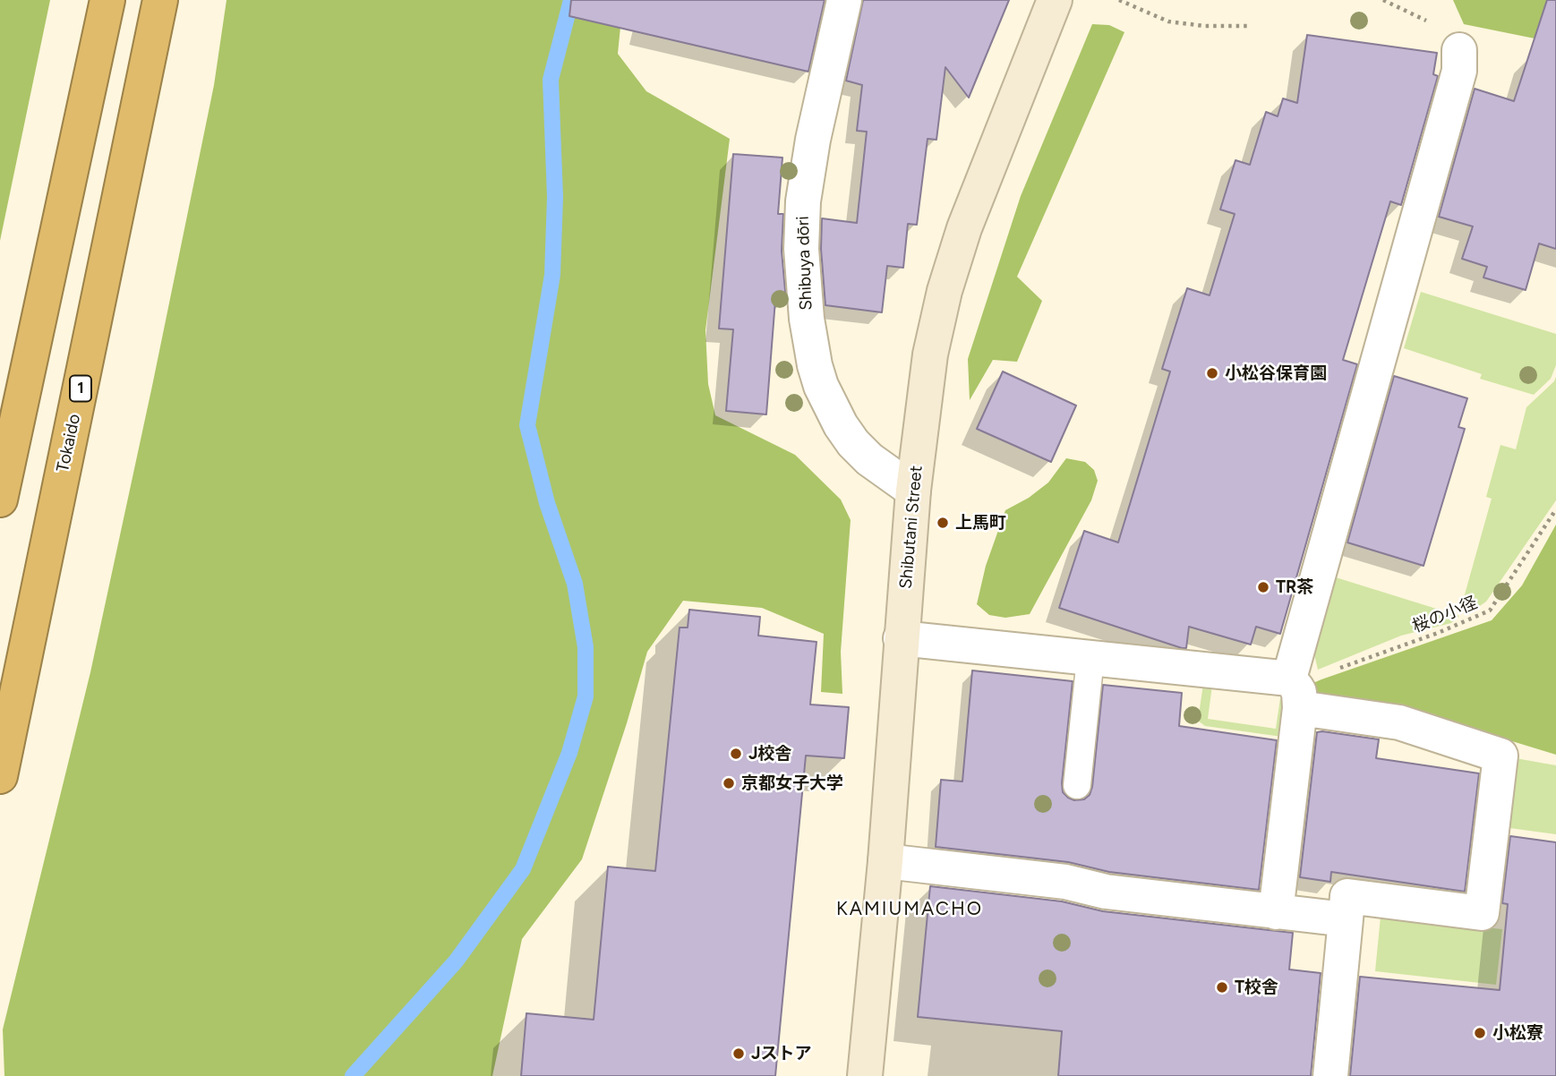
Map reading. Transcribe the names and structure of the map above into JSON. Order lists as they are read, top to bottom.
{
  "streets": {
    "highway": ["1", "Tokaido"],
    "main road": ["Shibutani Street"],
    "street": ["Shibuya dōri"],
    "path": ["桜の小径"]
  },
  "crossings": [
    ["Shibuya dōri", "Shibutani Street"]
  ],
  "districts": ["KAMIUMACHO"],
  "places": [
    "小松谷保育園",
    "上馬町",
    "TR茶",
    "J校舎",
    "京都女子大学",
    "T校舎",
    "小松寮",
    "Jストア"
  ]
}
